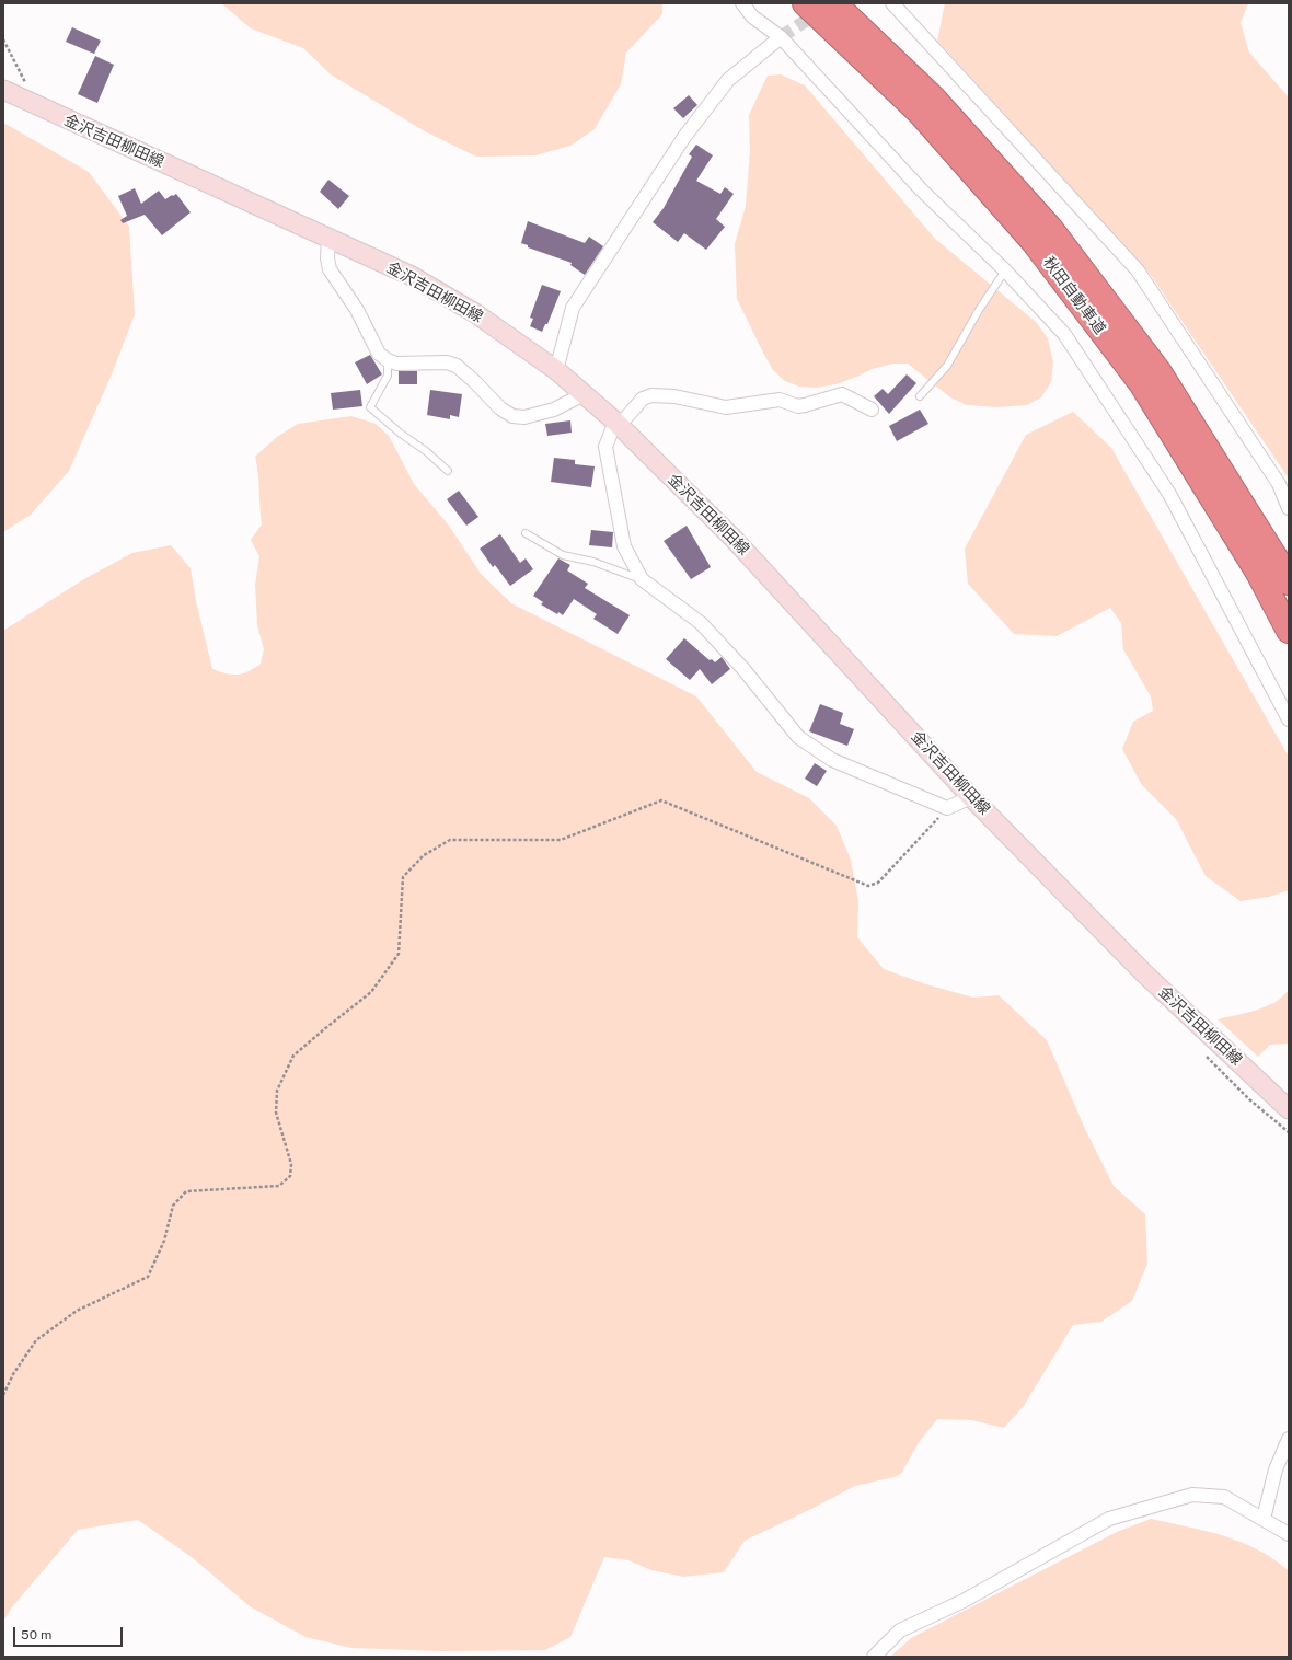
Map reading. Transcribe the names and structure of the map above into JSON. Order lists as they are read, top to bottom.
{
  "streets": {
    "highway": ["秋田自動車道"],
    "main road": ["金沢吉田柳田線"]
  },
  "scale_bar": "50 m"
}
